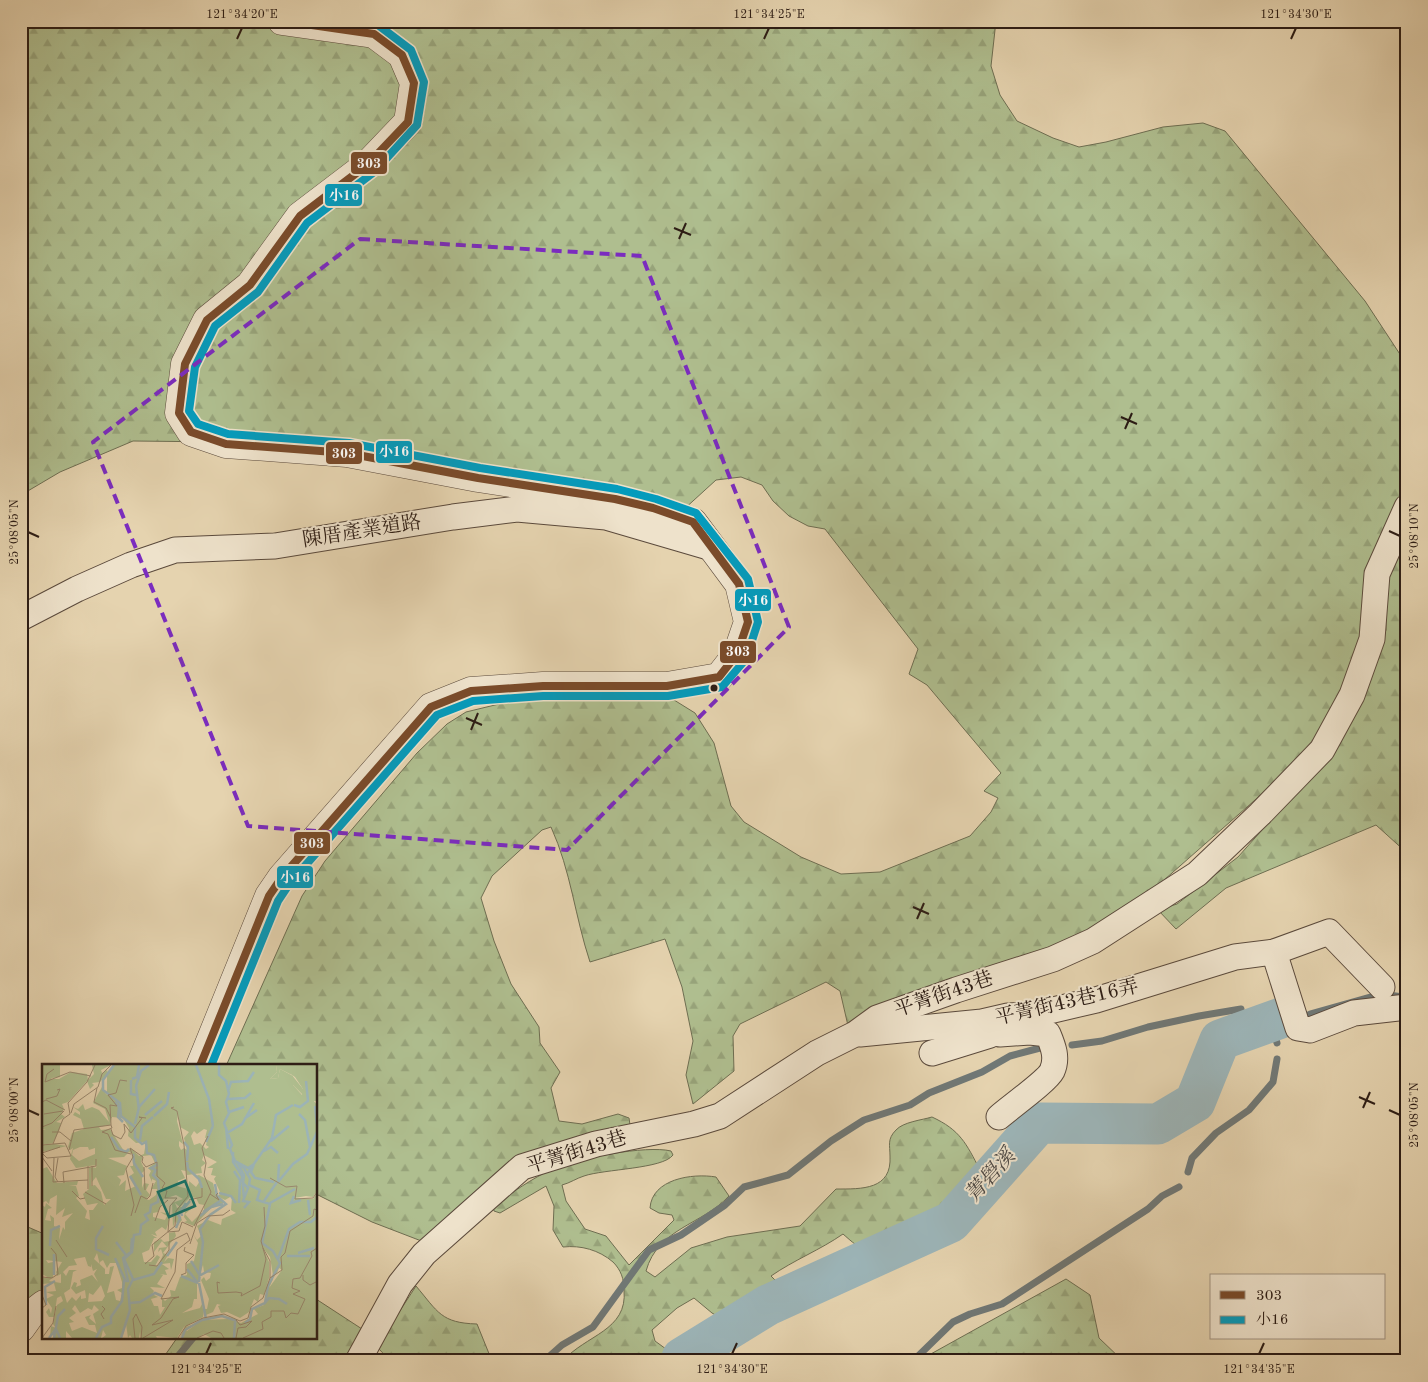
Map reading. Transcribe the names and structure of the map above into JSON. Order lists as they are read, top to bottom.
{
  "streets": {
    "street": ["陳厝產業道路", "平菁街43巷", "平菁街43巷16弄"]
  },
  "crossings": [
    ["平菁街43巷", "平菁街43巷16弄"]
  ],
  "water": ["菁礐溪"],
  "lines": ["transit line 303", "transit line 小16"],
  "legend": ["303", "小16"],
  "coordinates": [
    "121°34'20\"E",
    "121°34'25\"E",
    "121°34'30\"E",
    "25°08'05\"N",
    "25°08'10\"N",
    "25°08'00\"N",
    "121°34'35\"E"
  ]
}
